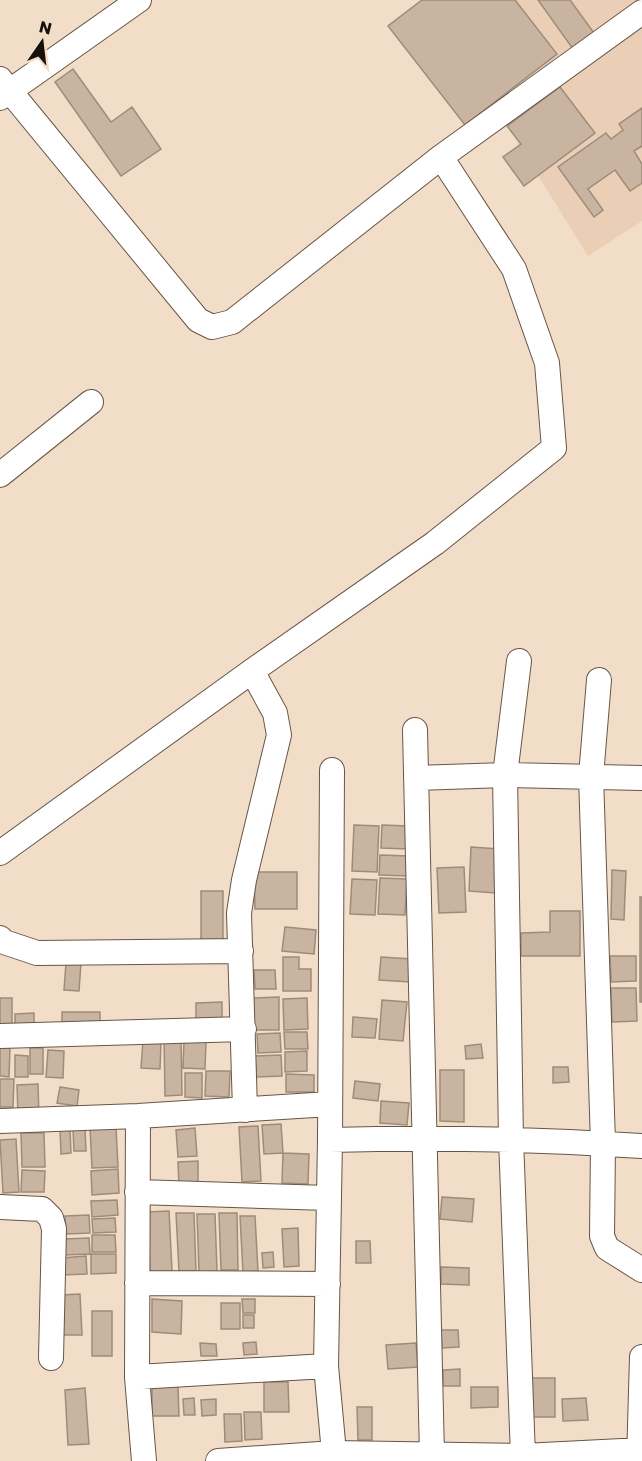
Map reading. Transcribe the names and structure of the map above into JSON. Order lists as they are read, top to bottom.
{
  "north": "top"
}
